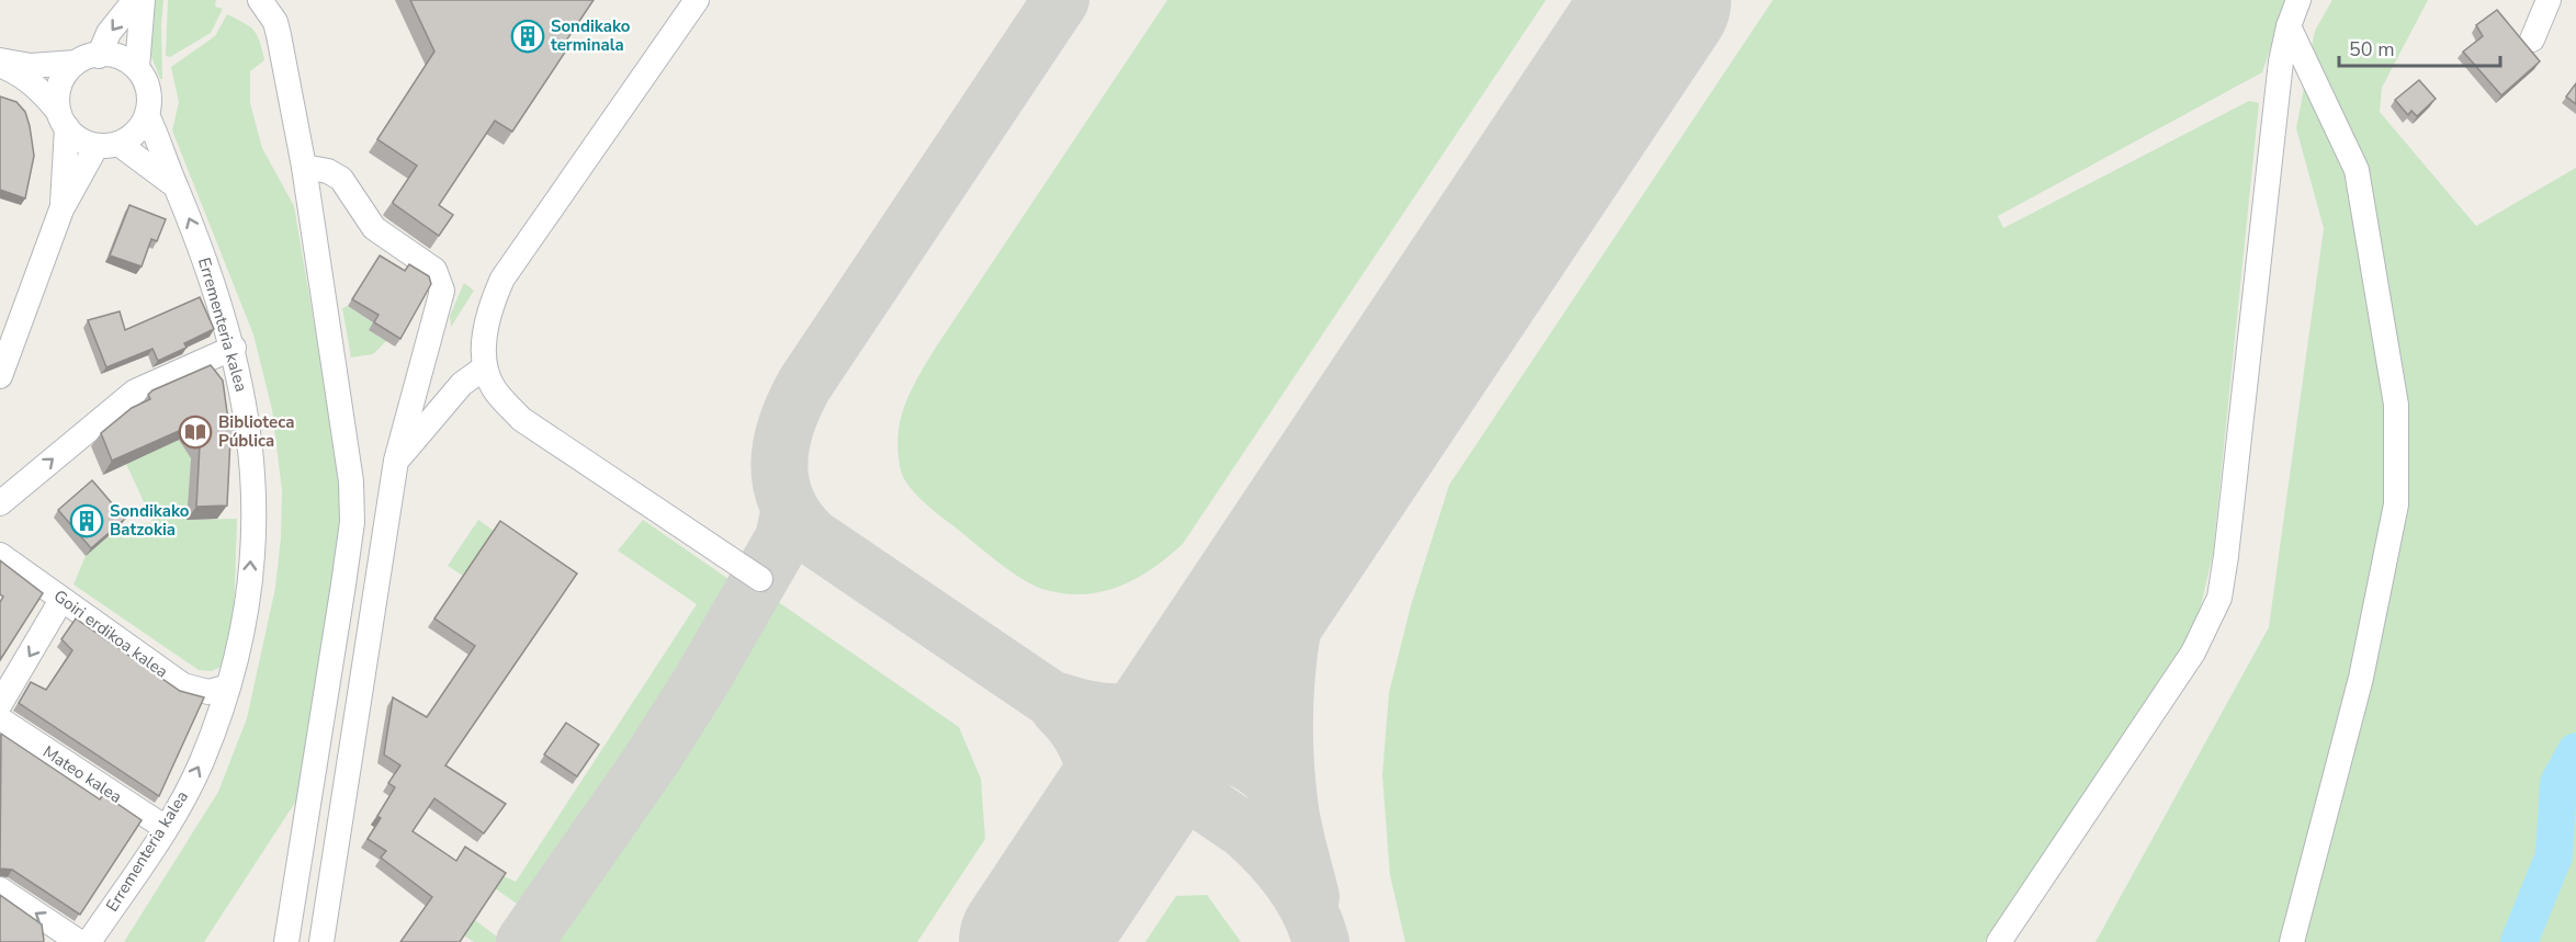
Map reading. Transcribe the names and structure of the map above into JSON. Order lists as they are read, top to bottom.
{
  "streets": {
    "street": ["Errementeria kalea", "Goiri erdikoa kalea", "Mateo kalea"]
  },
  "crossings": [
    ["Errementeria kalea", "Goiri erdikoa kalea"],
    ["Errementeria kalea", "Mateo kalea"]
  ],
  "places": {
    "building": ["Sondikako terminala", "Sondikako Batzokia"],
    "library": ["Biblioteca Pública"]
  },
  "scale_bar": "50 m"
}
